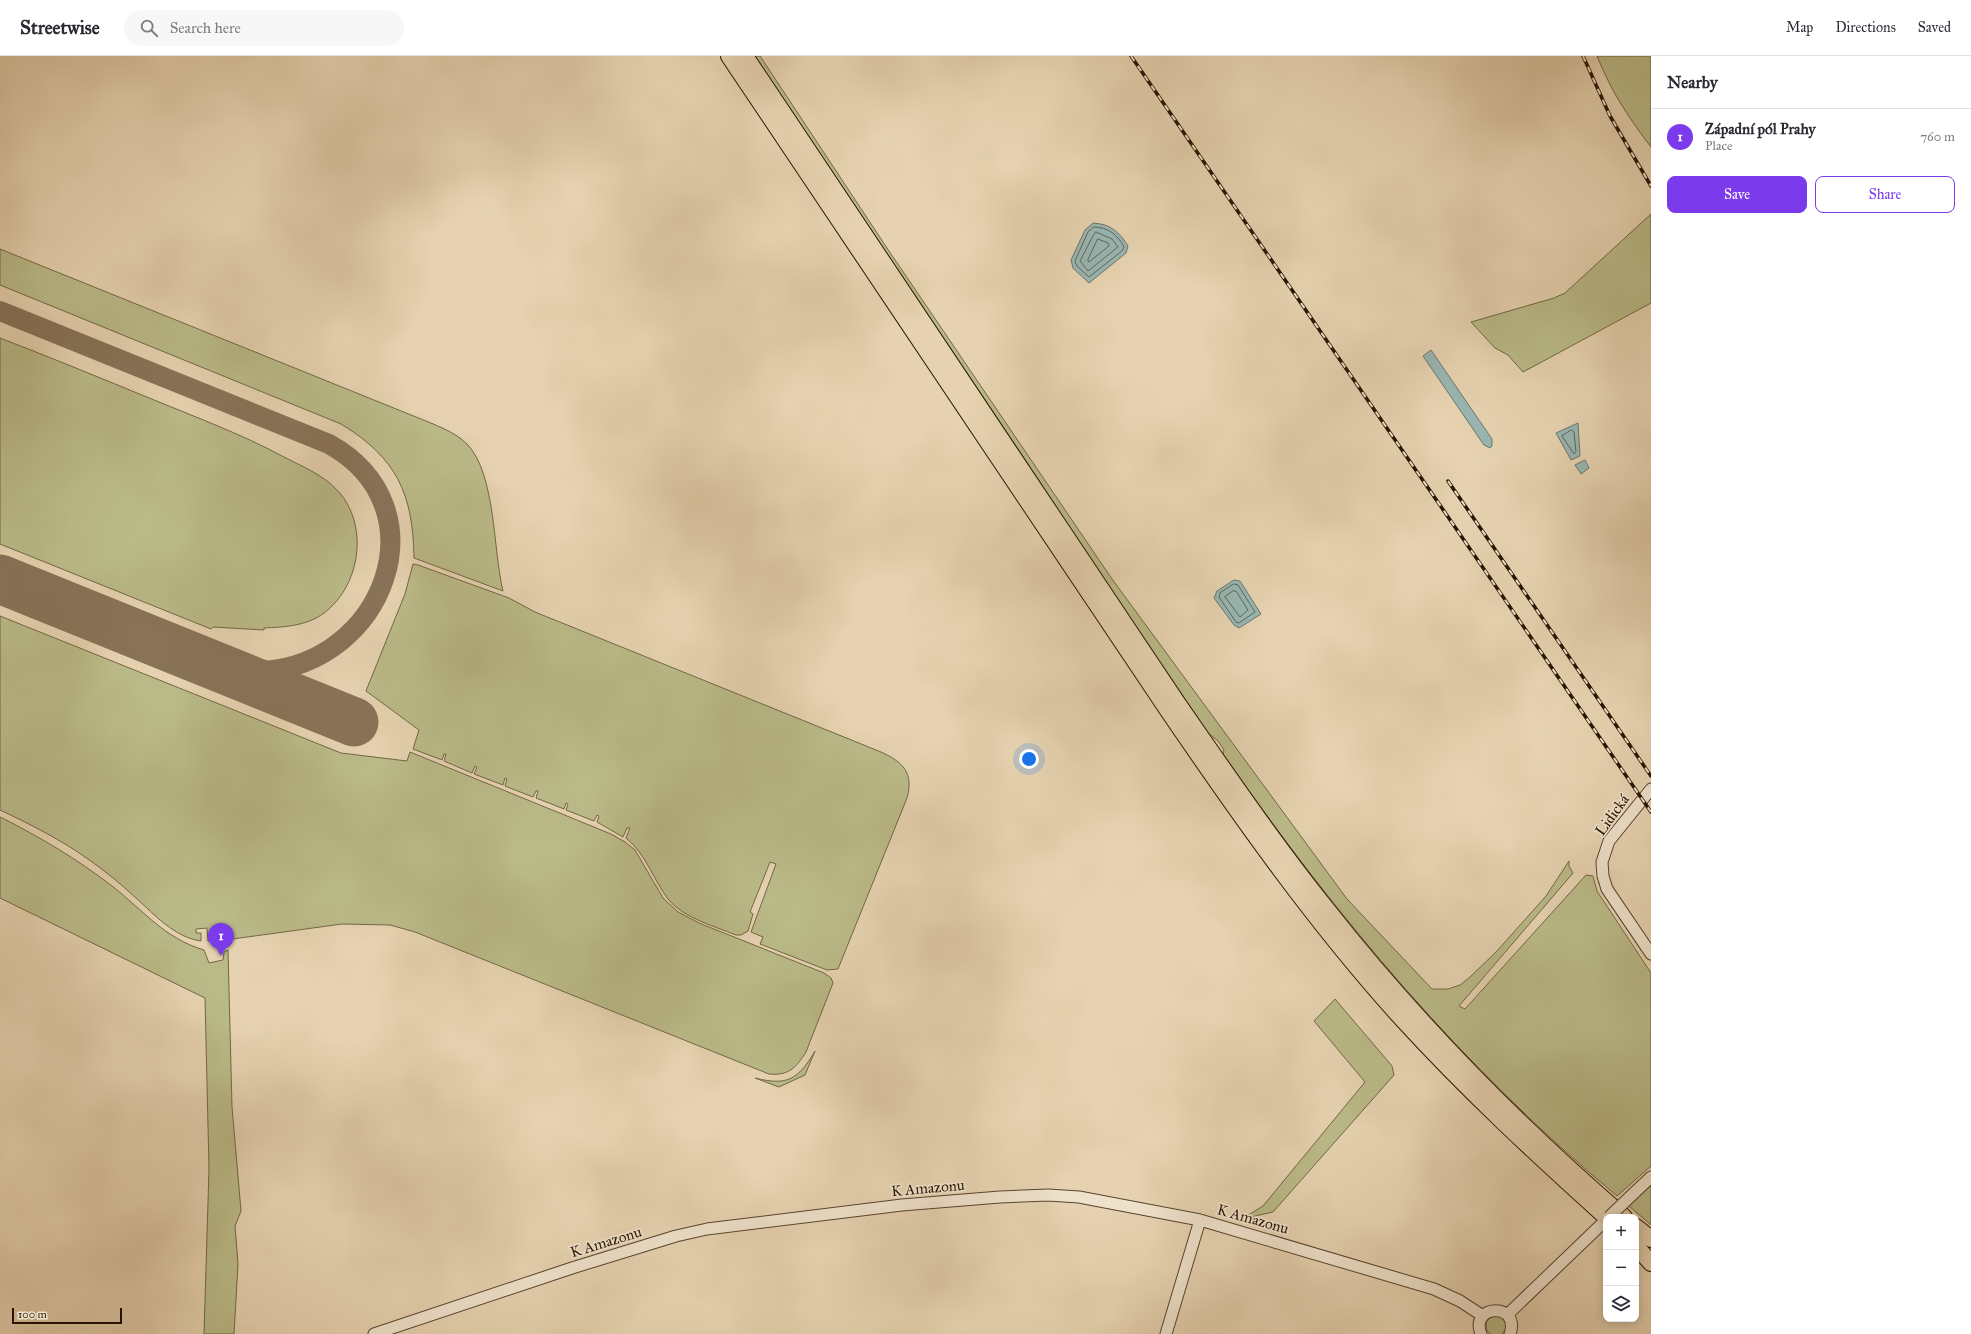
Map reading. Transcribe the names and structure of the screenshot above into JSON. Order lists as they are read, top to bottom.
{
  "streets": {
    "street": ["Lidická", "K Amazonu"]
  },
  "scale_bar": "100 m",
  "page": {
    "header": "Streetwise",
    "search": "Search here",
    "nav": ["Map", "Directions", "Saved"],
    "heading": "Nearby",
    "list": [
      {
        "mark": "1",
        "name": "Západní pól Prahy",
        "note": "Place",
        "value": "760 m"
      }
    ],
    "buttons": ["Save", "Share"],
    "pins": "1",
    "map_buttons": ["+", "−"],
    "scale": "100 m"
  }
}
